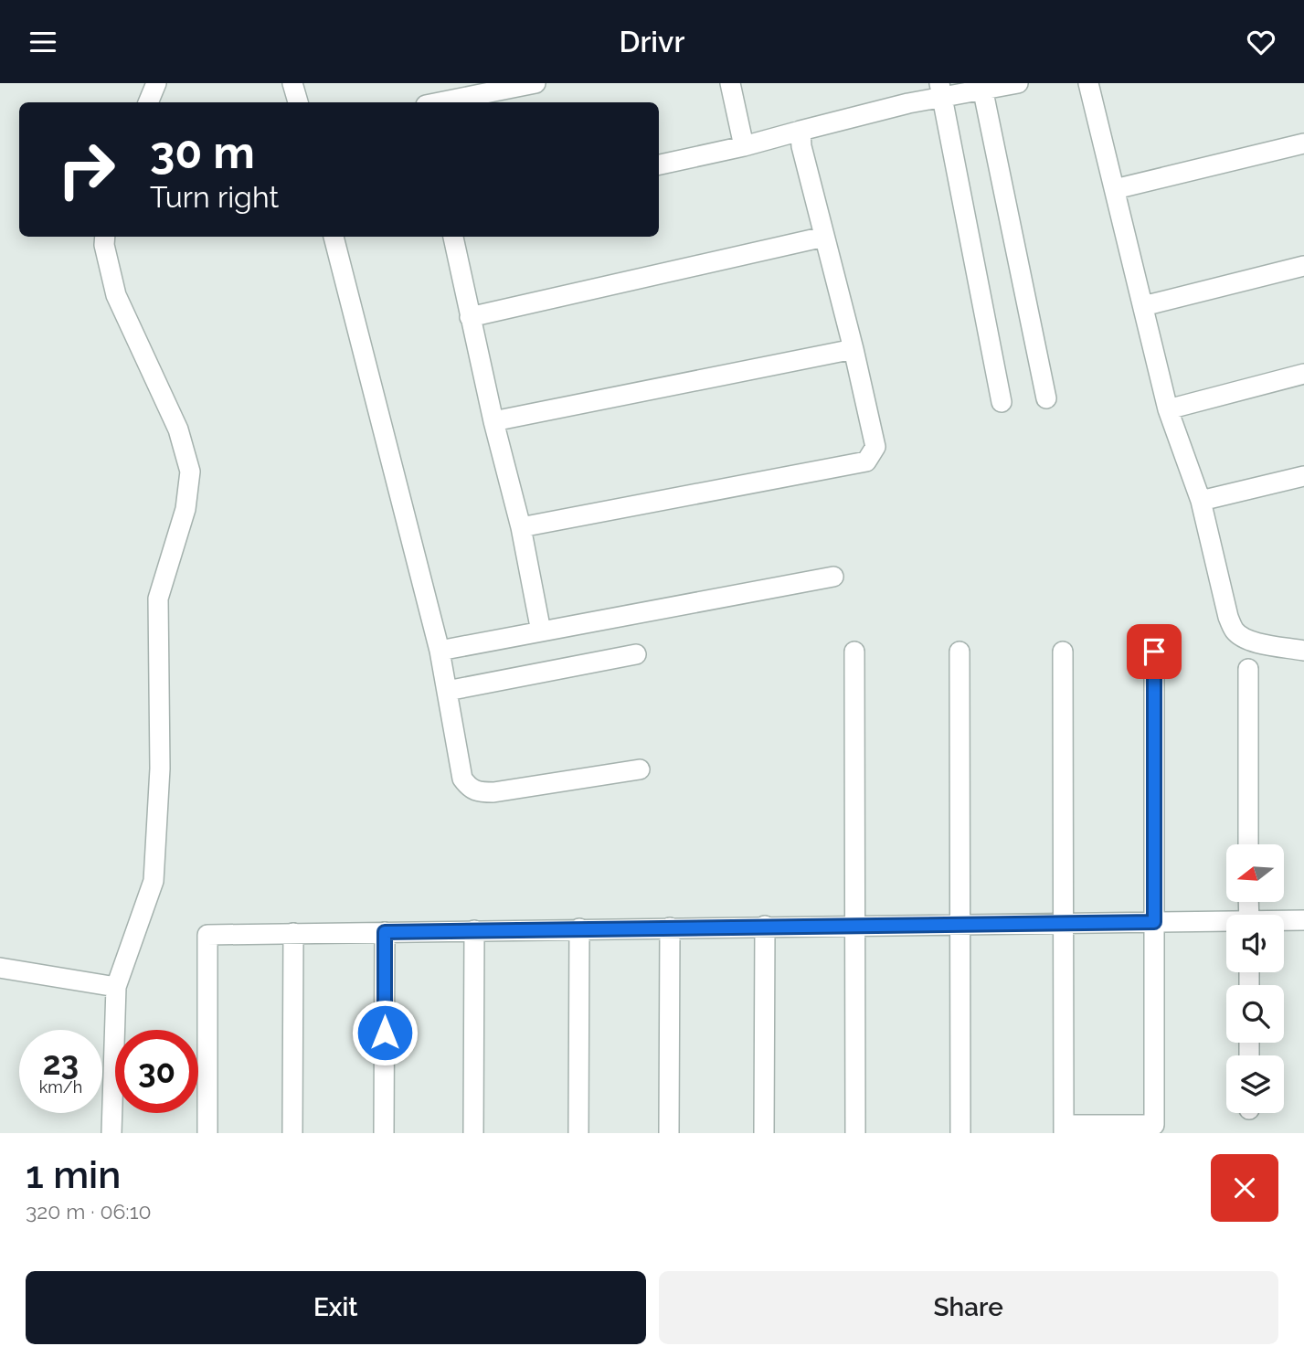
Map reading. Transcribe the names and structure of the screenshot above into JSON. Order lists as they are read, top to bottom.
{
  "north": "left",
  "page": {
    "header": "Drivr",
    "turn": ["30 m", "Turn right"],
    "speed": "23 km/h",
    "limit": "30",
    "heading": ["1 min", "320 m · 06:10"],
    "buttons": ["Exit", "Share"]
  }
}
